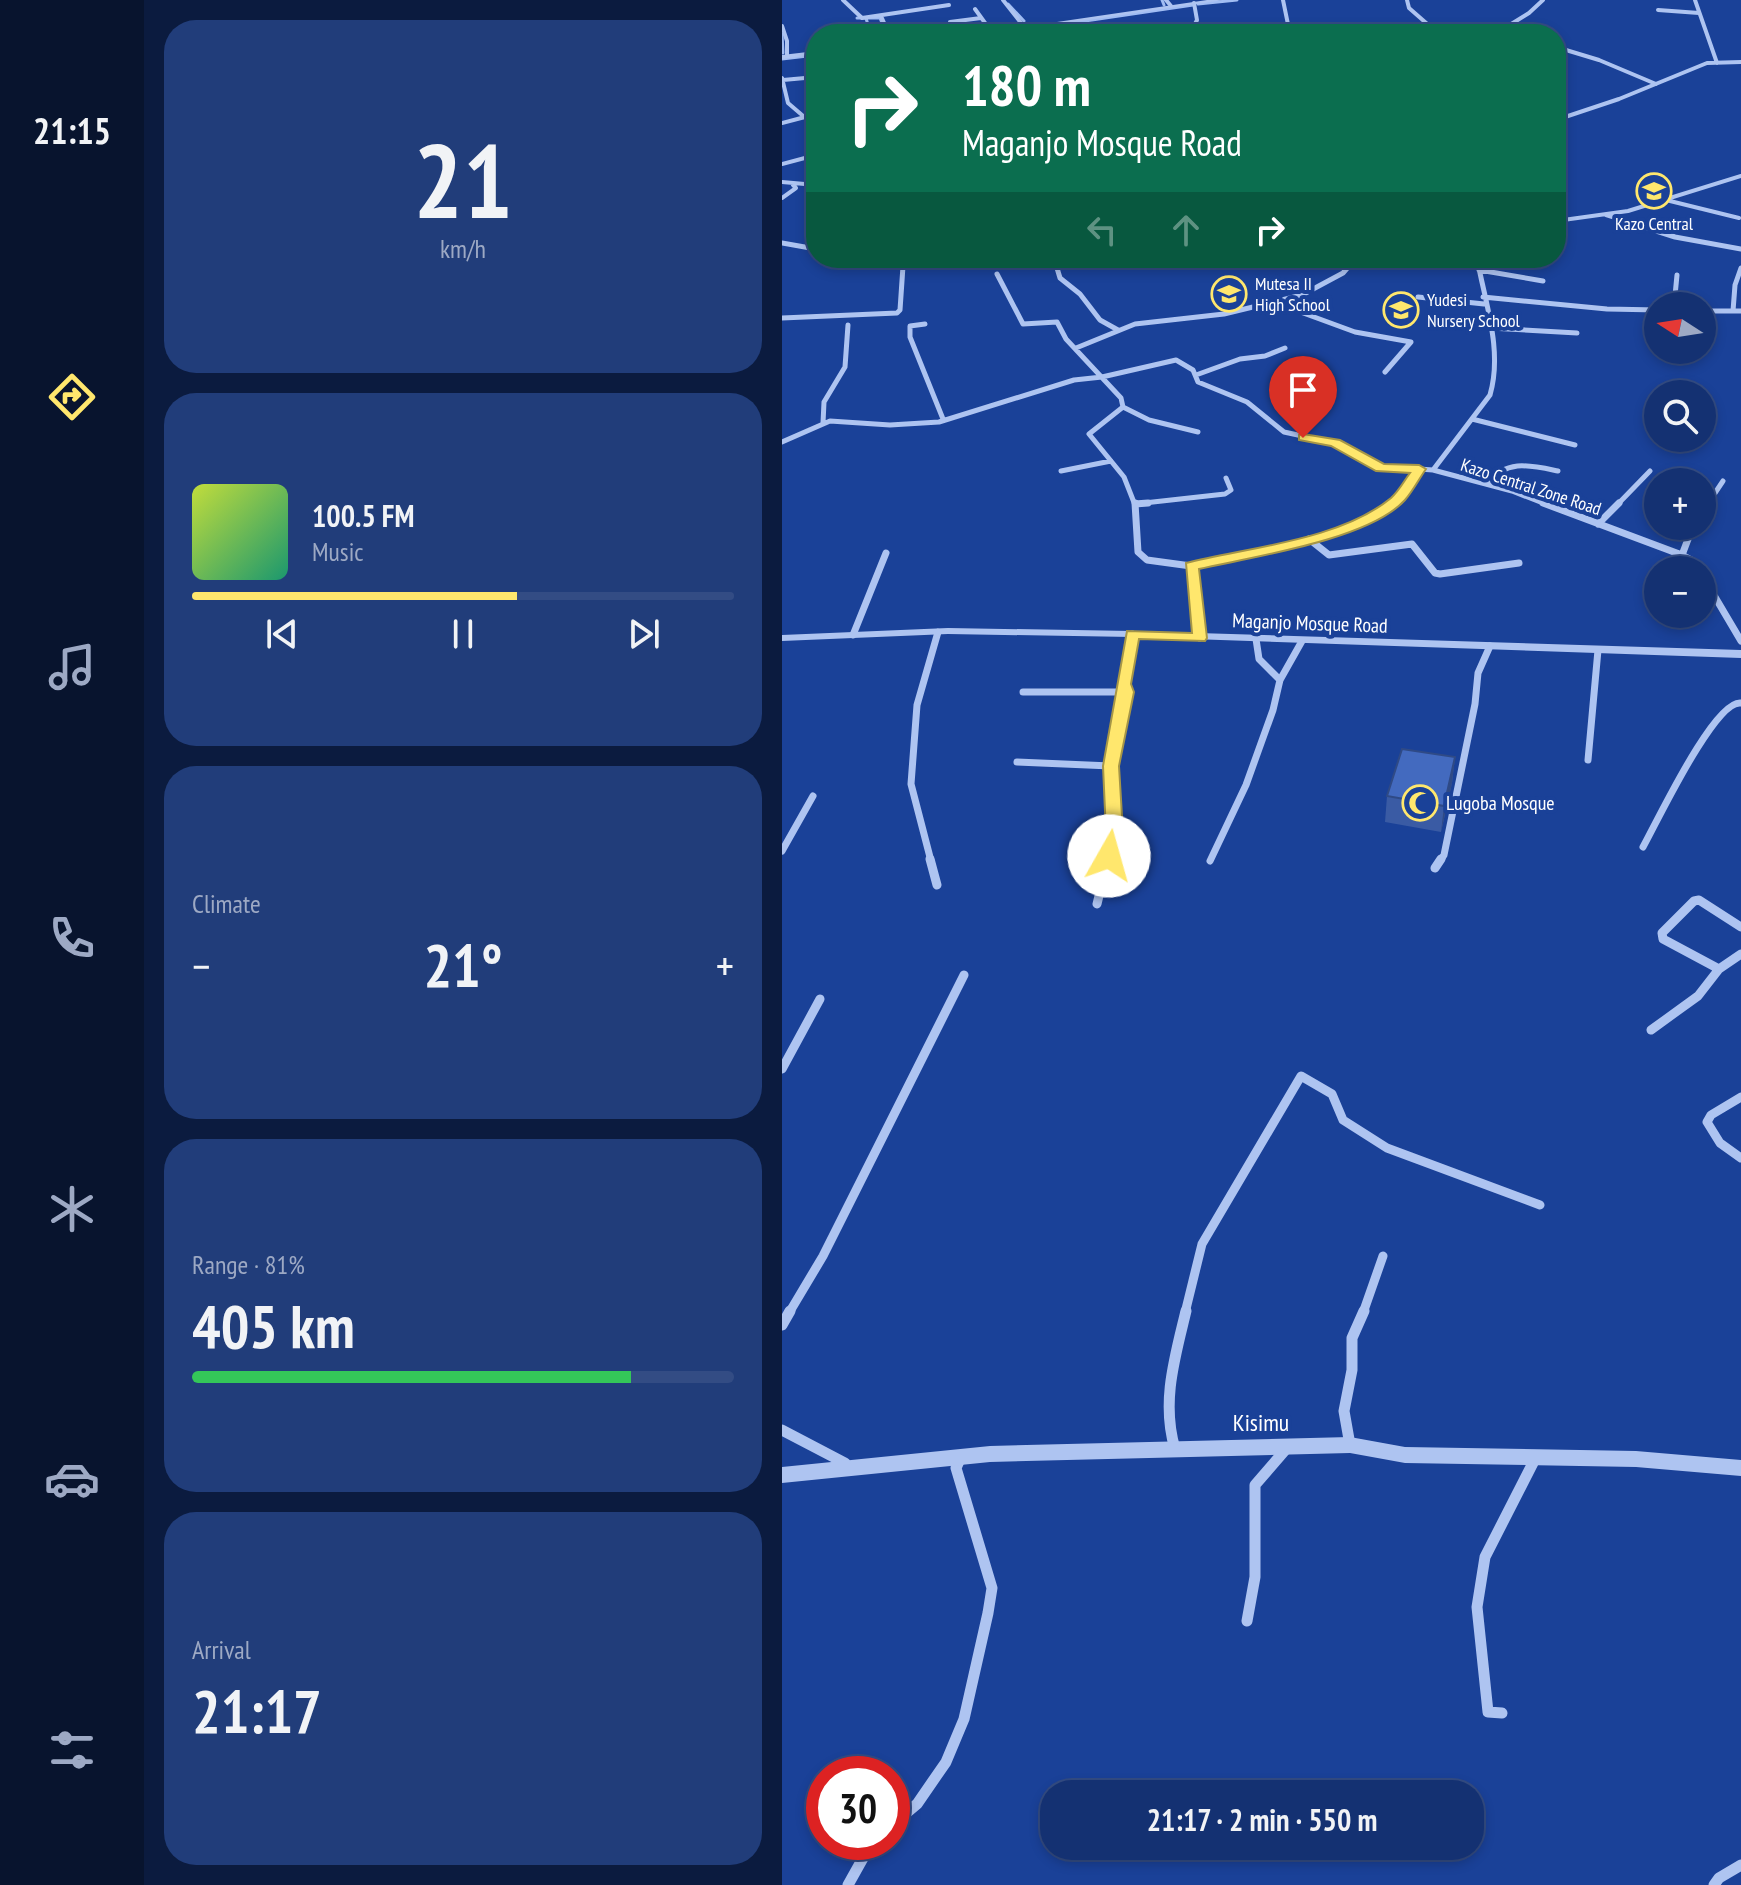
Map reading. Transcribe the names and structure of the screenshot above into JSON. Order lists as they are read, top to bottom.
{
  "streets": {
    "street": ["Kazo Central Zone Road", "Maganjo Mosque Road", "Kisimu"]
  },
  "places": {
    "school or university": ["Kazo Central", "Mutesa II High School", "Yudesi Nursery School"],
    "mosque": ["Lugoba Mosque"]
  },
  "north": "left",
  "page": {
    "tabs": "21:15",
    "tile": [
      ["21", "km/h"],
      "Climate",
      ["Range · 81%", "405 km"],
      ["Arrival", "21:17"]
    ],
    "turn": ["180 m", "Maganjo Mosque Road"],
    "map_buttons": ["+", "−"],
    "song": ["100.5 FM", "Music"],
    "heat": ["−", "21°", "+"],
    "limit": "30",
    "trip": "21:17 · 2 min · 550 m"
  }
}
